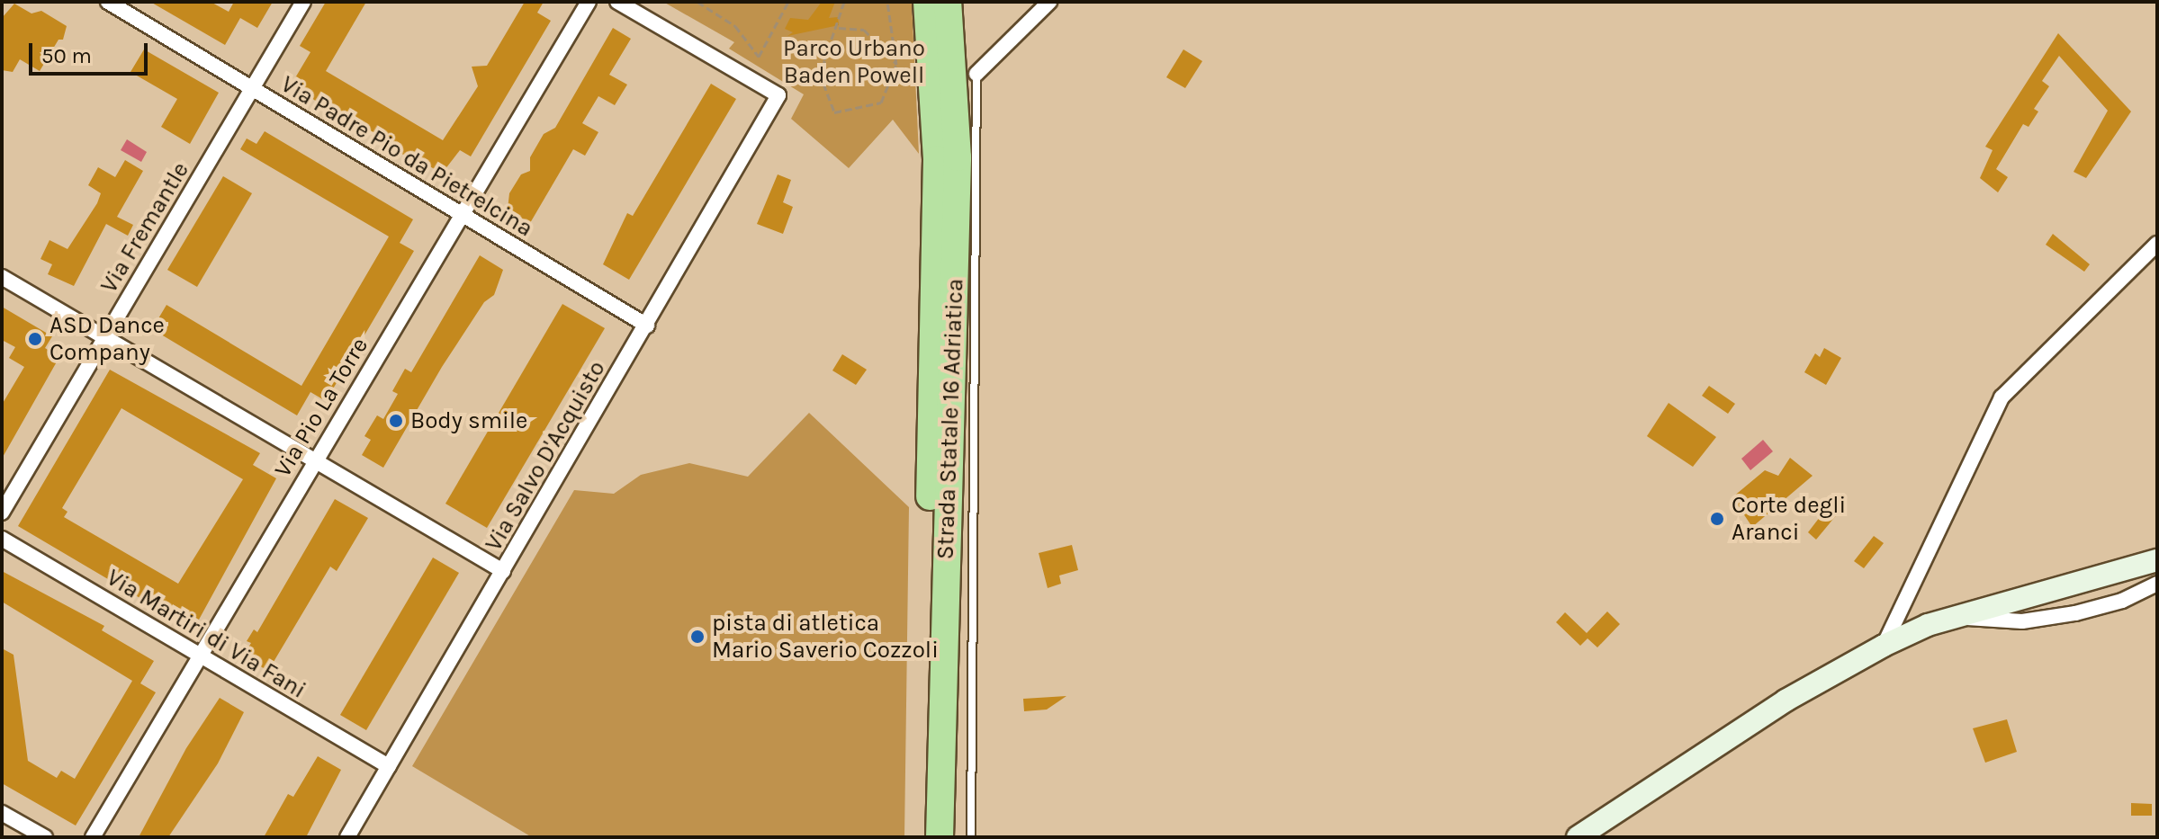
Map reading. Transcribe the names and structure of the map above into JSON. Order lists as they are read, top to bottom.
{
  "streets": {
    "highway": ["Strada Statale 16 Adriatica"],
    "street": [
      "Via Padre Pio da Pietrelcina",
      "Via Fremantle",
      "Via Pio La Torre",
      "Via Salvo D'Acquisto",
      "Via Martiri di Via Fani"
    ]
  },
  "crossings": [
    ["Via Padre Pio da Pietrelcina", "Via Fremantle"],
    ["Via Padre Pio da Pietrelcina", "Via Pio La Torre"],
    ["Via Padre Pio da Pietrelcina", "Via Salvo D'Acquisto"],
    ["Via Pio La Torre", "Via Martiri di Via Fani"],
    ["Via Salvo D'Acquisto", "Via Martiri di Via Fani"]
  ],
  "parks": ["Parco Urbano Baden Powell"],
  "places": [
    "ASD Dance Company",
    "Body smile",
    "Corte degli Aranci",
    "pista di atletica Mario Saverio Cozzoli"
  ],
  "scale_bar": "50 m"
}
